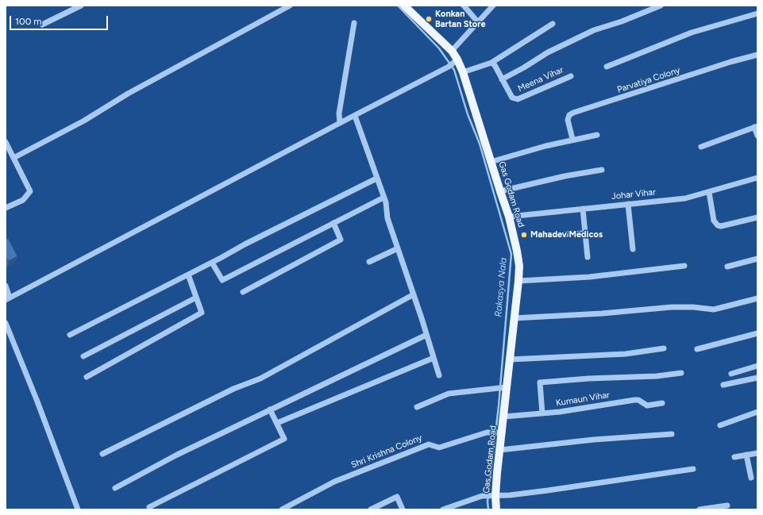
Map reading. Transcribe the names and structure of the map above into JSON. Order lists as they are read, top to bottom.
{
  "streets": {
    "main road": ["Gas Godam Road"],
    "street": [
      "Meena Vihar",
      "Parvatiya Colony",
      "Johar Vihar",
      "Kumaun Vihar",
      "Shri Krishna Colony"
    ]
  },
  "crossings": [
    ["Gas Godam Road", "Johar Vihar"],
    ["Gas Godam Road", "Kumaun Vihar"],
    ["Gas Godam Road", "Shri Krishna Colony"]
  ],
  "water": ["Rakasya Nala"],
  "places": ["Konkan Bartan Store", "Mahadev Medicos"],
  "scale_bar": "100 m"
}
